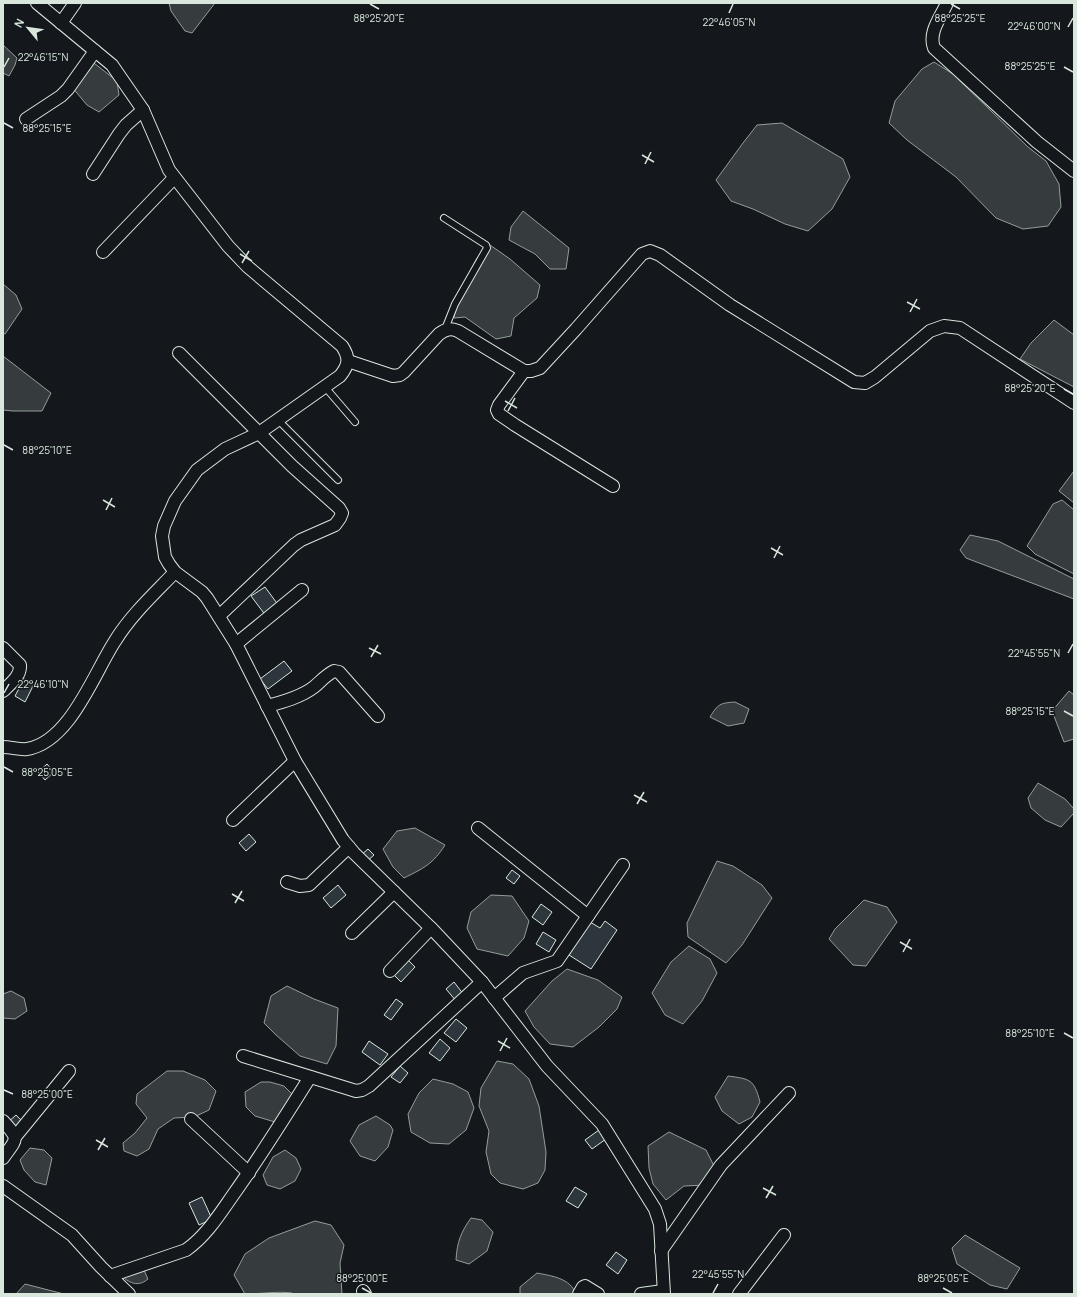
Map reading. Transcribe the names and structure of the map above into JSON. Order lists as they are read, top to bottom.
{
  "north": "top left",
  "coordinates": [
    "88°25'20\"E",
    "88°25'25\"E",
    "22°46'05\"N",
    "22°46'00\"N",
    "22°46'15\"N",
    "88°25'15\"E",
    "88°25'10\"E",
    "22°45'55\"N",
    "22°46'10\"N",
    "88°25'05\"E",
    "88°25'00\"E"
  ]
}
